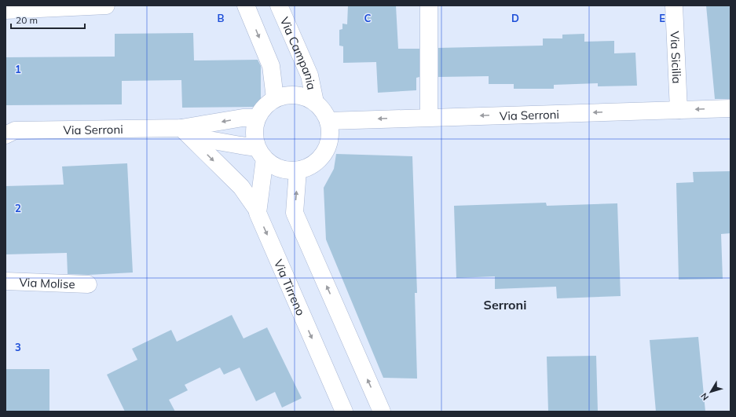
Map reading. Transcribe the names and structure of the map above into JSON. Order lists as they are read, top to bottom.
{
  "streets": {
    "street": [
      "Via Campania",
      "Via Sicilia",
      "Via Serroni",
      "Via Molise",
      "Via Tirreno"
    ]
  },
  "crossings": [
    ["Via Campania", "Via Serroni"],
    ["Via Campania", "Via Tirreno"],
    ["Via Sicilia", "Via Serroni"],
    ["Via Serroni", "Via Tirreno"]
  ],
  "one_way": ["Via Serroni"],
  "districts": ["Serroni"],
  "scale_bar": "20 m",
  "north": "bottom left",
  "grid": {
    "columns": [
      "B",
      "C",
      "D",
      "E"
    ],
    "rows": ["1", "2", "3"]
  }
}
